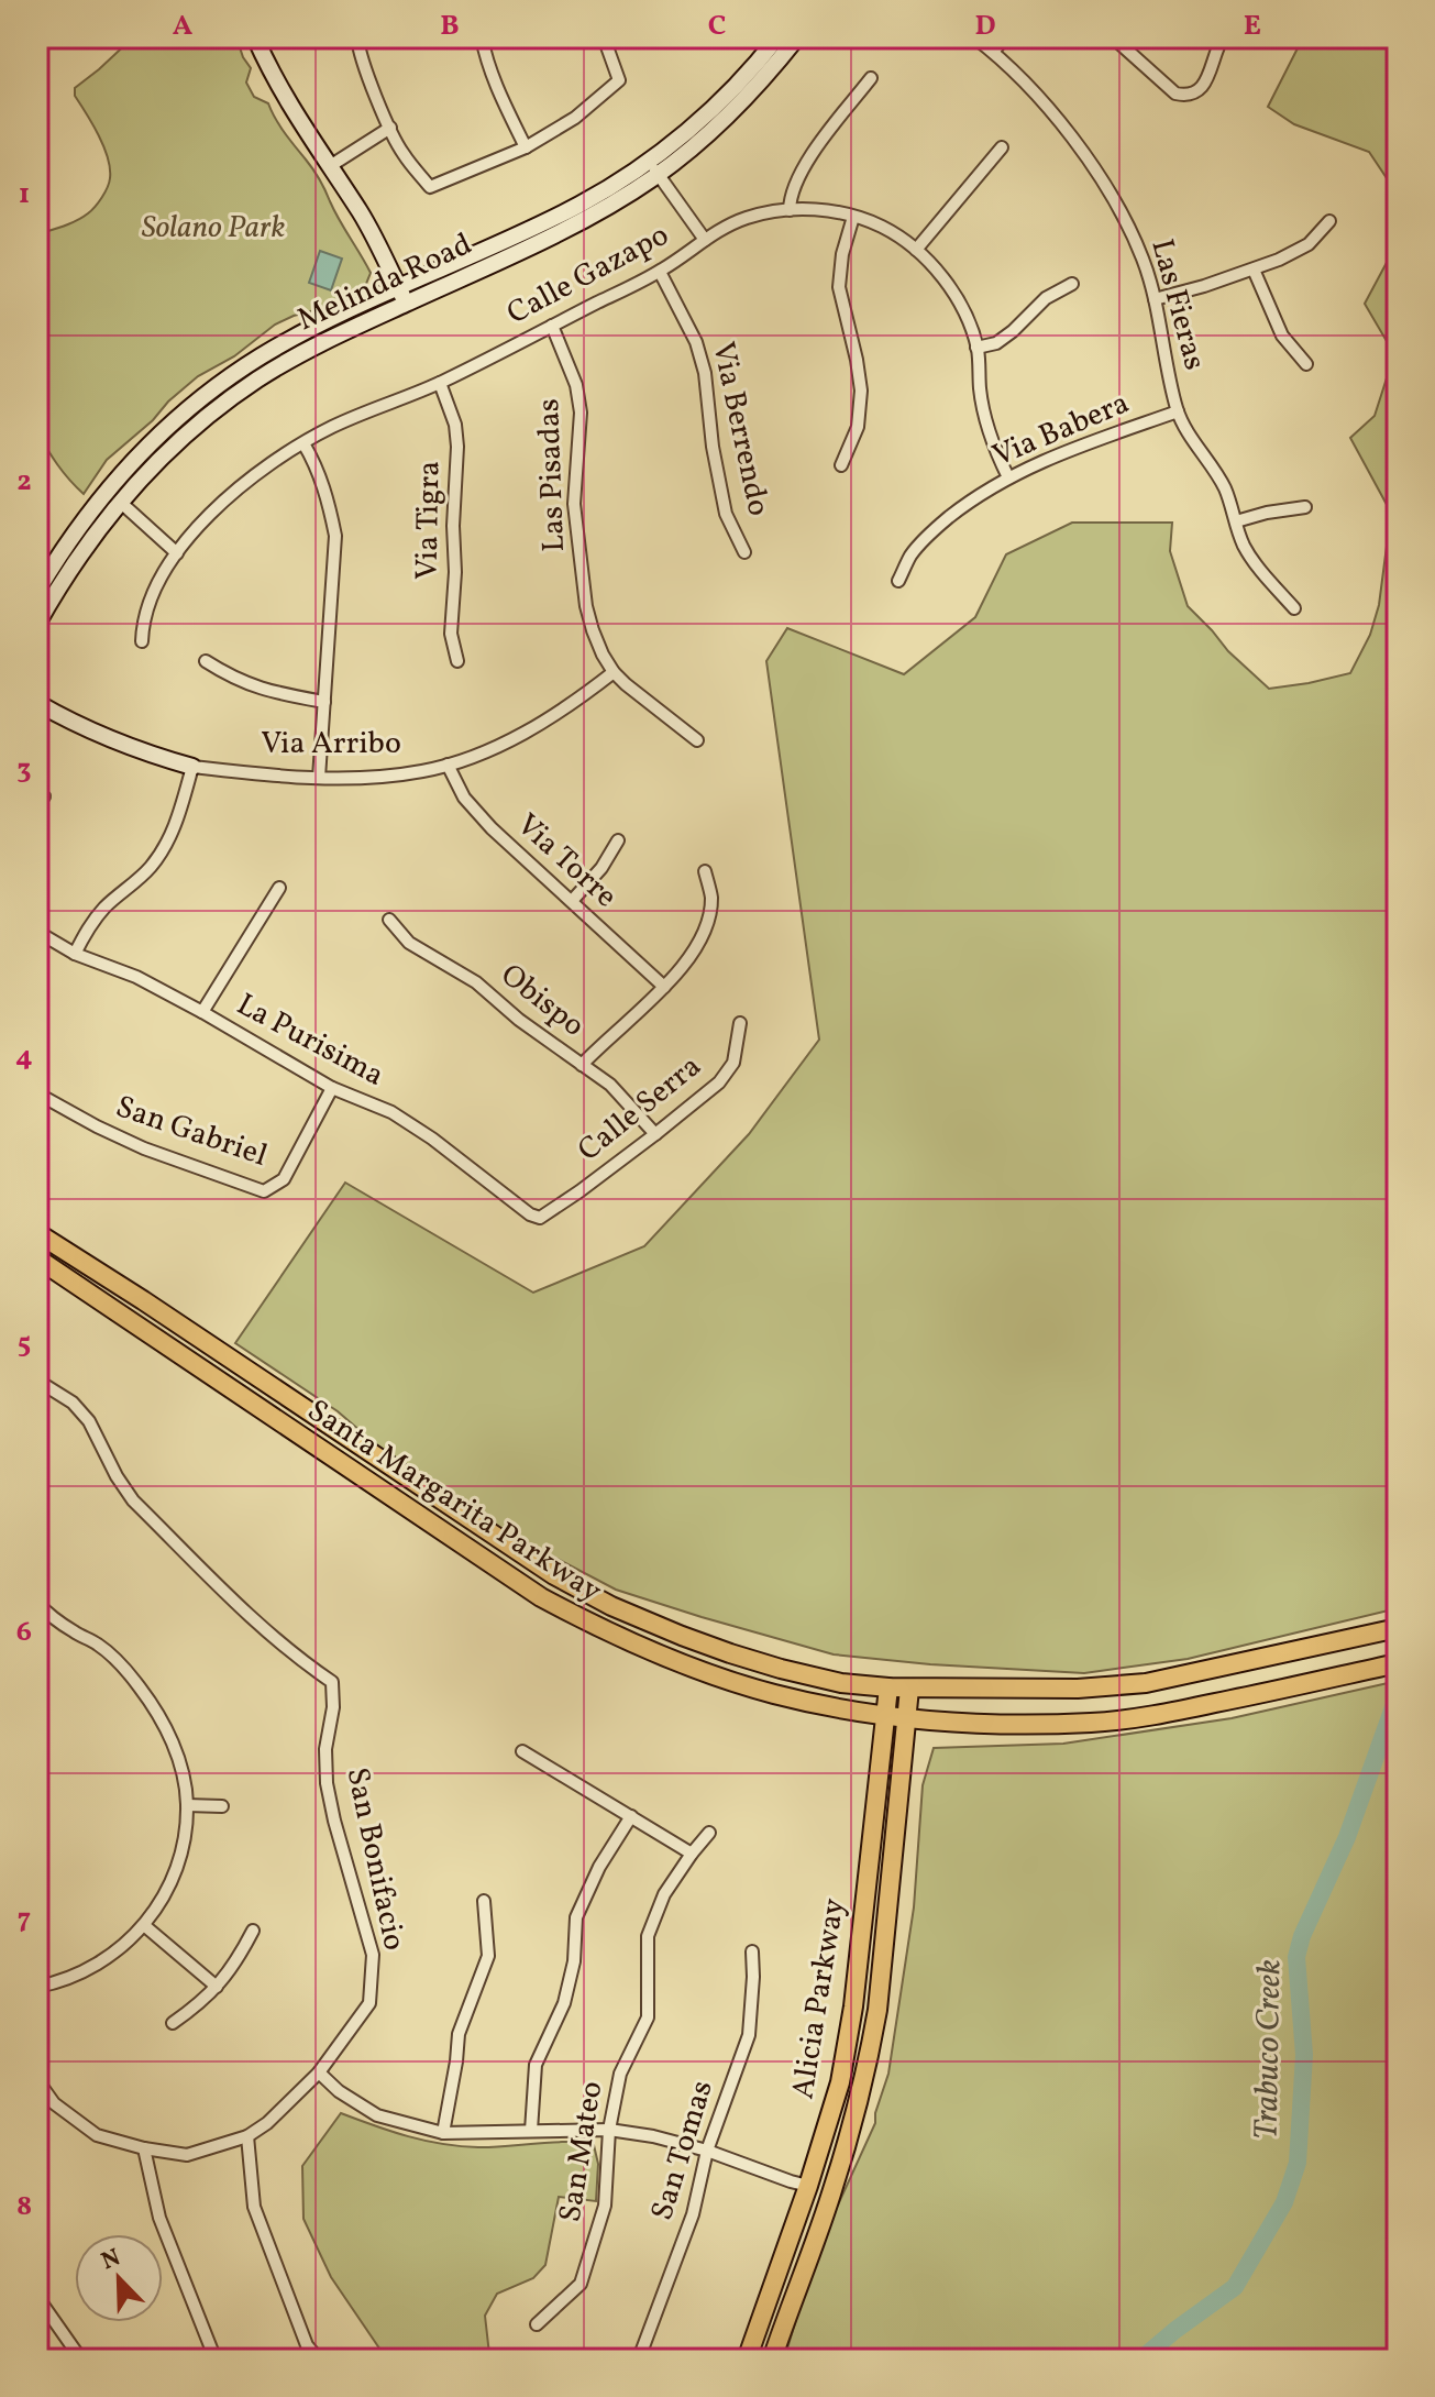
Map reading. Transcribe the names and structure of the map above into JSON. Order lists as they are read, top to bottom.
{
  "streets": {
    "main road": [
      "Melinda Road",
      "Via Arribo",
      "Santa Margarita Parkway",
      "Alicia Parkway"
    ],
    "street": [
      "Calle Gazapo",
      "Las Fieras",
      "Via Berrendo",
      "Via Babera",
      "Las Pisadas",
      "Via Tigra",
      "Via Torre",
      "Obispo",
      "La Purisima",
      "Calle Serra",
      "San Gabriel",
      "San Bonifacio",
      "San Tomas",
      "San Mateo"
    ]
  },
  "crossings": [
    ["Calle Gazapo", "Via Berrendo"],
    ["Calle Gazapo", "Via Babera"],
    ["Calle Gazapo", "Las Pisadas"],
    ["Calle Gazapo", "Via Tigra"],
    ["Las Fieras", "Via Babera"],
    ["Las Pisadas", "Via Arribo"],
    ["Via Arribo", "Via Torre"],
    ["Obispo", "Calle Serra"],
    ["La Purisima", "Calle Serra"],
    ["La Purisima", "San Gabriel"],
    ["Santa Margarita Parkway", "Alicia Parkway"]
  ],
  "water": ["Trabuco Creek"],
  "parks": ["Solano Park"],
  "north": "top left",
  "grid": {
    "columns": [
      "A",
      "B",
      "C",
      "D",
      "E"
    ],
    "rows": [
      "1",
      "2",
      "3",
      "4",
      "5",
      "6",
      "7",
      "8"
    ]
  }
}
